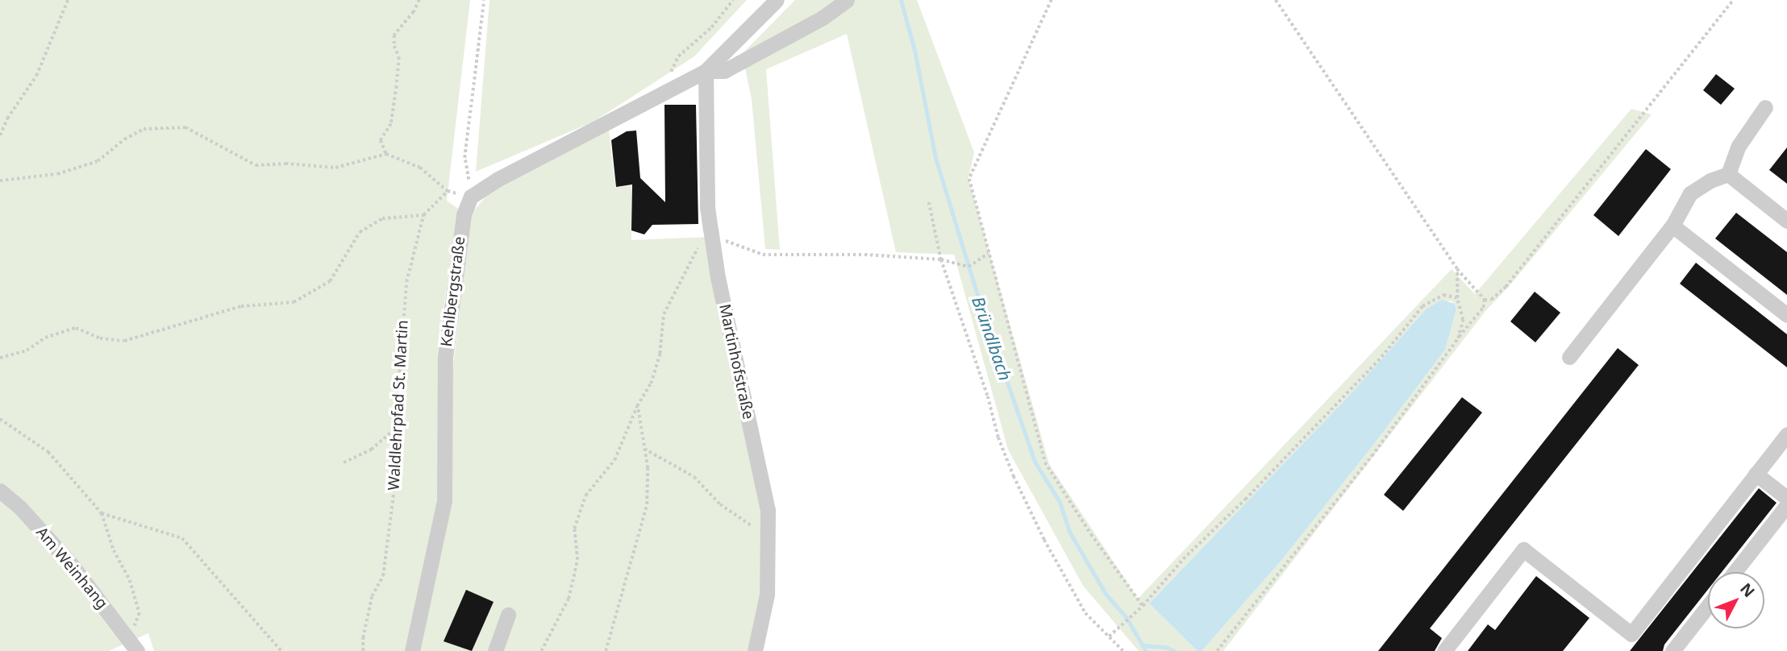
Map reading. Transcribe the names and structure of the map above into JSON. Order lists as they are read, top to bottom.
{
  "streets": {
    "street": ["Kehlbergstraße", "Martinhofstraße", "Am Weinhang"],
    "path": ["Waldlehrpfad St. Martin"]
  },
  "water": ["Bründlbach"],
  "north": "top right"
}
